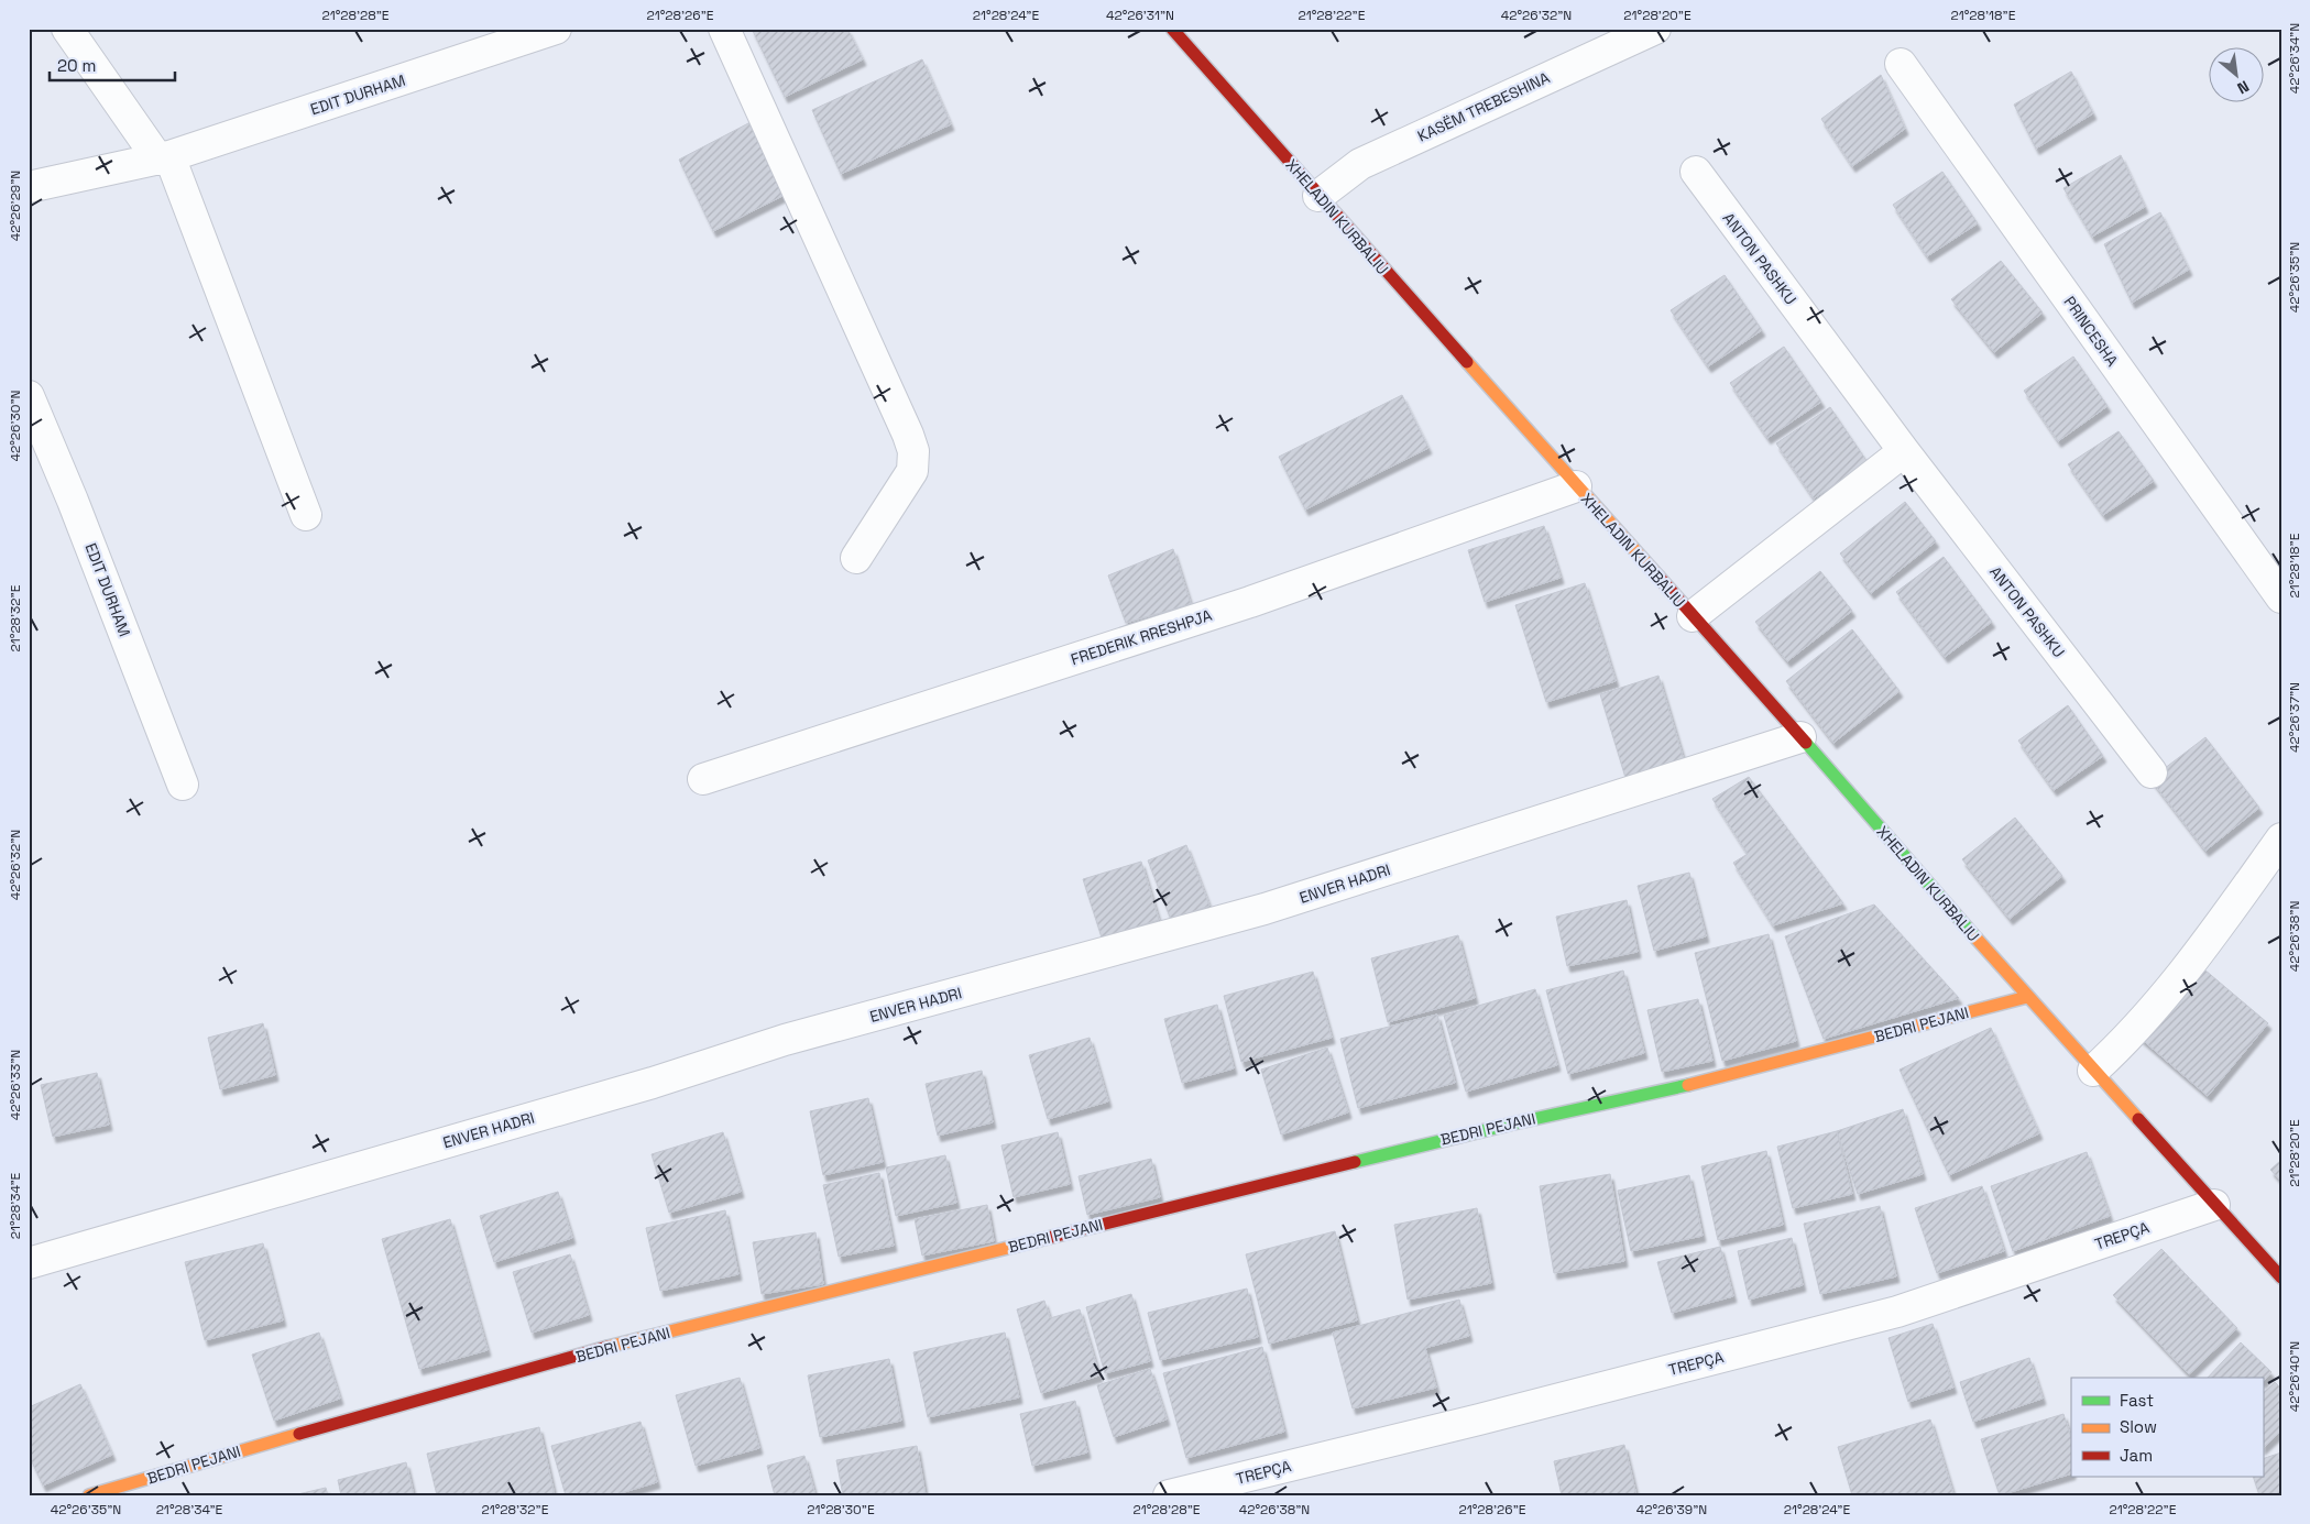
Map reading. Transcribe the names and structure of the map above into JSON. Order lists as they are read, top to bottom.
{
  "streets": {
    "street": [
      "EDIT DURHAM",
      "KASËM TREBESHINA",
      "XHELADIN KURBALIU",
      "ANTON PASHKU",
      "PRINCESHA",
      "FREDERIK RRESHPJA",
      "ENVER HADRI",
      "BEDRI PEJANI",
      "TREPÇA"
    ]
  },
  "crossings": [
    ["KASËM TREBESHINA", "XHELADIN KURBALIU"],
    ["XHELADIN KURBALIU", "FREDERIK RRESHPJA"],
    ["XHELADIN KURBALIU", "ENVER HADRI"],
    ["XHELADIN KURBALIU", "BEDRI PEJANI"],
    ["XHELADIN KURBALIU", "TREPÇA"]
  ],
  "legend": ["Fast", "Slow", "Jam"],
  "scale_bar": "20 m",
  "north": "bottom right",
  "coordinates": [
    "21°28'28\"E",
    "21°28'26\"E",
    "21°28'24\"E",
    "42°26'31\"N",
    "21°28'22\"E",
    "42°26'32\"N",
    "21°28'20\"E",
    "21°28'18\"E",
    "42°26'34\"N",
    "42°26'29\"N",
    "42°26'35\"N",
    "42°26'30\"N",
    "21°28'32\"E",
    "42°26'37\"N",
    "42°26'38\"N",
    "42°26'33\"N",
    "21°28'34\"E",
    "42°26'40\"N",
    "21°28'30\"E",
    "42°26'39\"N"
  ]
}
